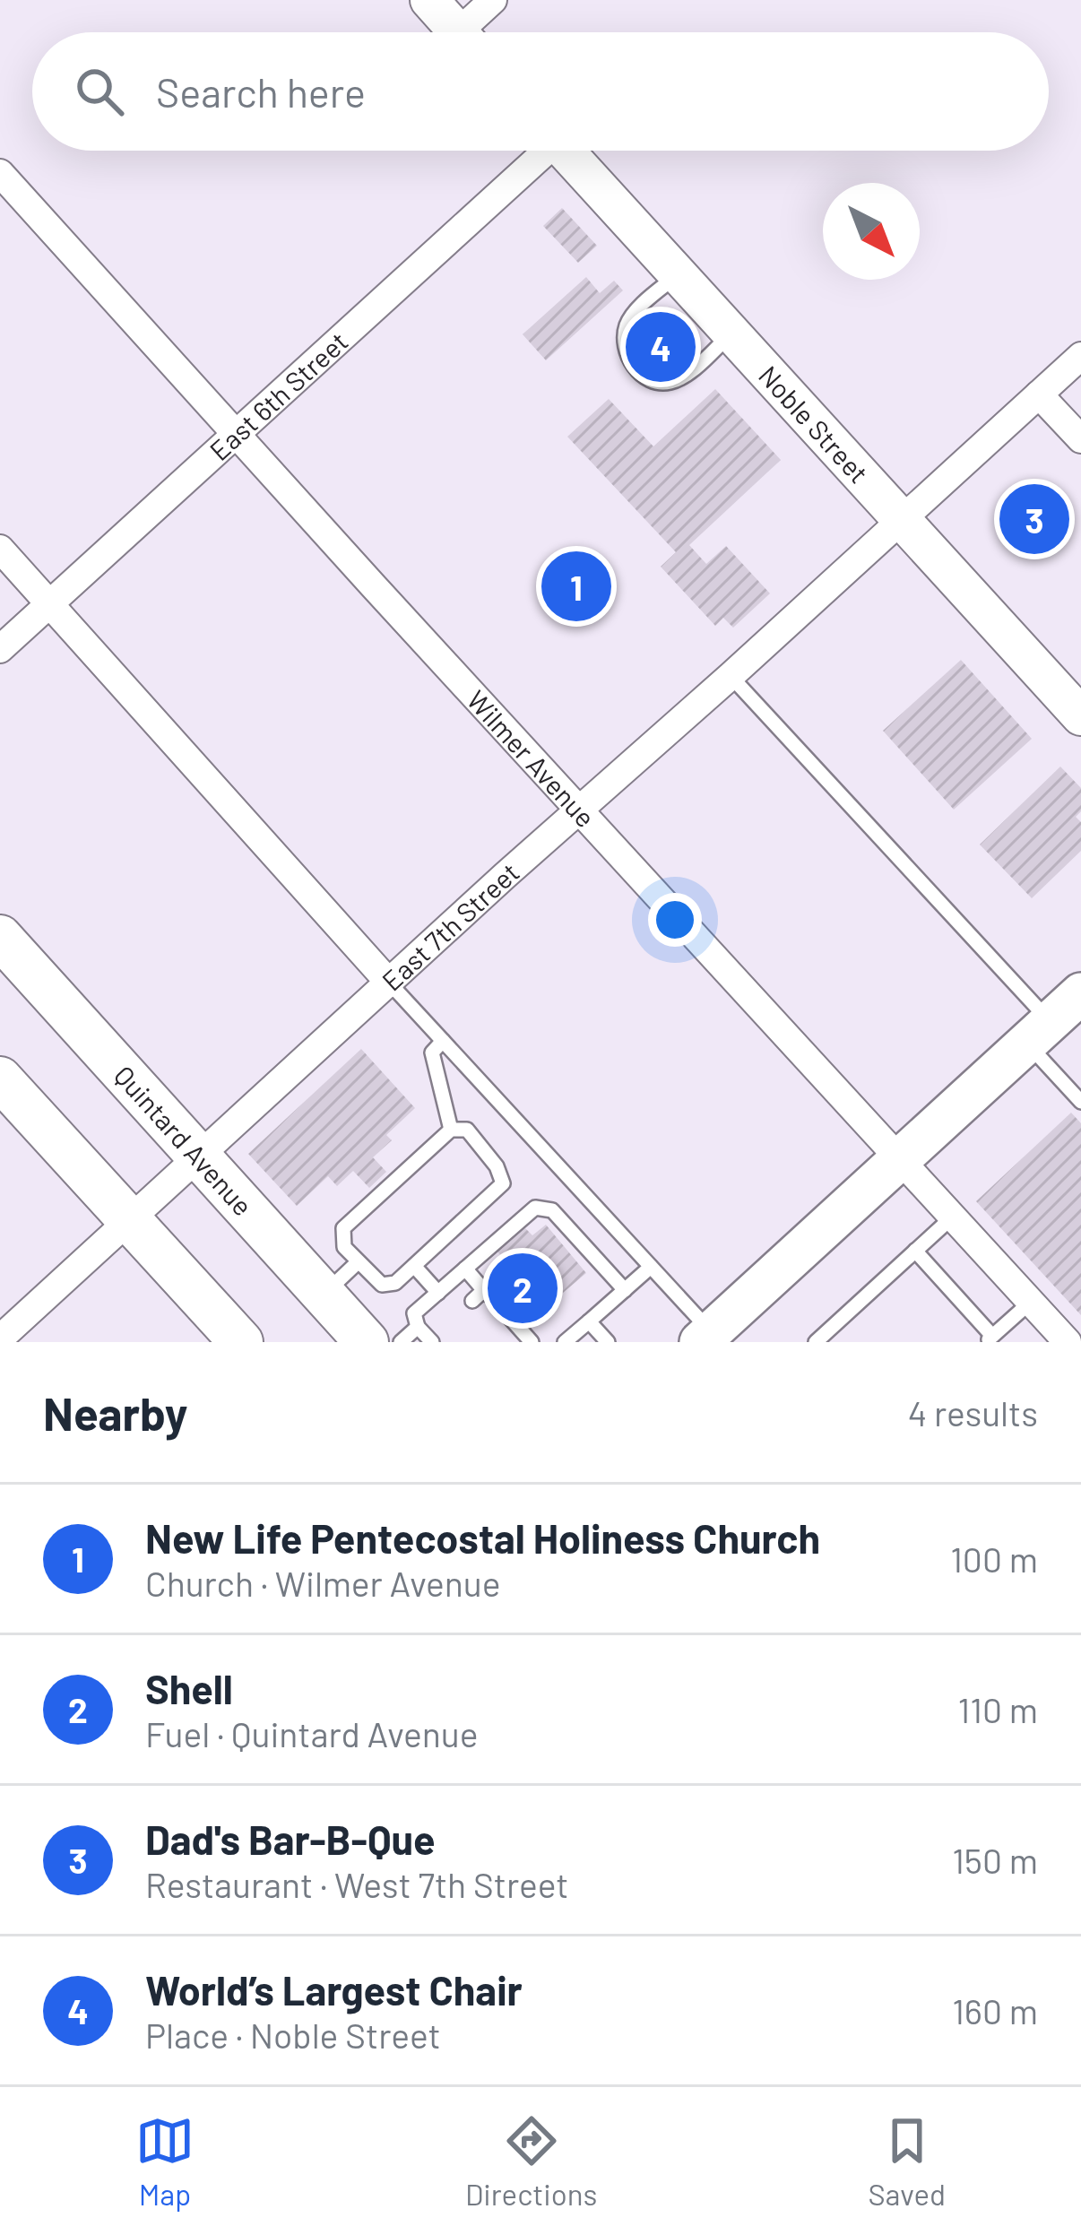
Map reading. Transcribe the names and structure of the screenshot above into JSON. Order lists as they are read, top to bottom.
{
  "streets": {
    "highway": ["Quintard Avenue"],
    "main road": ["Noble Street"],
    "street": ["East 6th Street", "Wilmer Avenue", "East 7th Street"]
  },
  "crossings": [
    ["East 6th Street", "Wilmer Avenue"],
    ["Noble Street", "East 7th Street"],
    ["Wilmer Avenue", "East 7th Street"],
    ["East 7th Street", "Quintard Avenue"]
  ],
  "north": "bottom right",
  "page": {
    "search": "Search here",
    "pins": [
      "4",
      "3",
      "1",
      "2"
    ],
    "heading": ["Nearby", "4 results"],
    "list": [
      {
        "mark": "1",
        "name": "New Life Pentecostal Holiness Church",
        "note": "Church · Wilmer Avenue",
        "value": "100 m"
      },
      {
        "mark": "2",
        "name": "Shell",
        "note": "Fuel · Quintard Avenue",
        "value": "110 m"
      },
      {
        "mark": "3",
        "name": "Dad's Bar-B-Que",
        "note": "Restaurant · West 7th Street",
        "value": "150 m"
      },
      {
        "mark": "4",
        "name": "World’s Largest Chair",
        "note": "Place · Noble Street",
        "value": "160 m"
      }
    ],
    "nav": ["Map", "Directions", "Saved"]
  }
}
